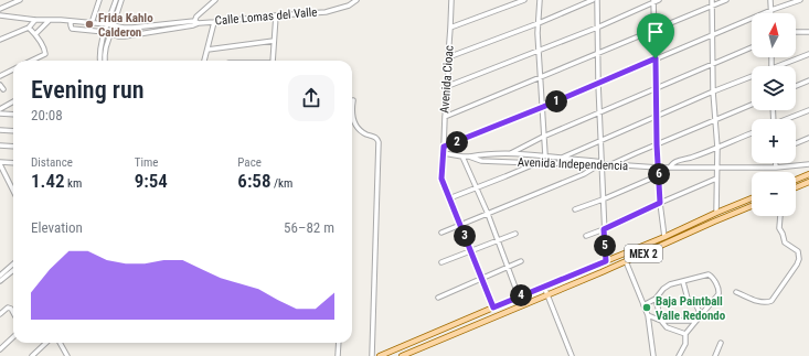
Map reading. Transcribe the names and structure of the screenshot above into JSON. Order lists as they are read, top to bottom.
{
  "streets": {
    "main road": ["MEX 2"],
    "street": ["Calle Lomas del Valle", "Avenida Cioac", "Avenida Independencia"]
  },
  "crossings": [
    ["Avenida Cioac", "Avenida Independencia"],
    ["Avenida Cioac", "MEX 2"]
  ],
  "places": ["Frida Kahlo Calderon", "Baja Paintball Valle Redondo"],
  "north": "top",
  "page": {
    "map_buttons": ["+", "−"],
    "heading": ["Evening run", "20:08"],
    "pins": [
      "1",
      "2",
      "6",
      "3",
      "5",
      "4"
    ],
    "stats": [
      ["Distance", "1.42 km"],
      ["Time", "9:54"],
      ["Pace", "6:58 /km"]
    ],
    "chart": ["Elevation", "56–82 m"]
  }
}
